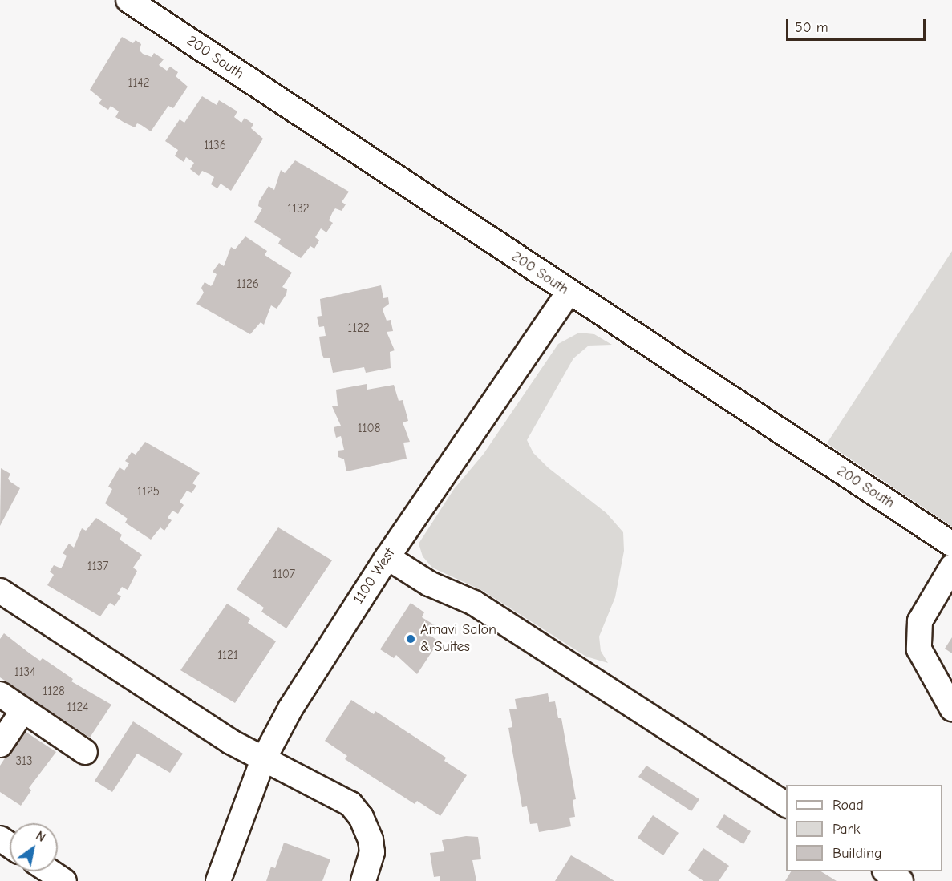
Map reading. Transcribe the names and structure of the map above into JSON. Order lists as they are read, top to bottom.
{
  "streets": {
    "street": ["200 South", "1100 West"]
  },
  "crossings": [
    ["200 South", "1100 West"]
  ],
  "places": ["Amavi Salon & Suites"],
  "house_numbers": [
    "1142",
    "1136",
    "1132",
    "1126",
    "1122",
    "1108",
    "1125",
    "1137",
    "1107",
    "1121",
    "1134",
    "1128",
    "1124",
    "313"
  ],
  "legend": ["Road", "Park", "Building"],
  "scale_bar": "50 m",
  "north": "top right"
}
